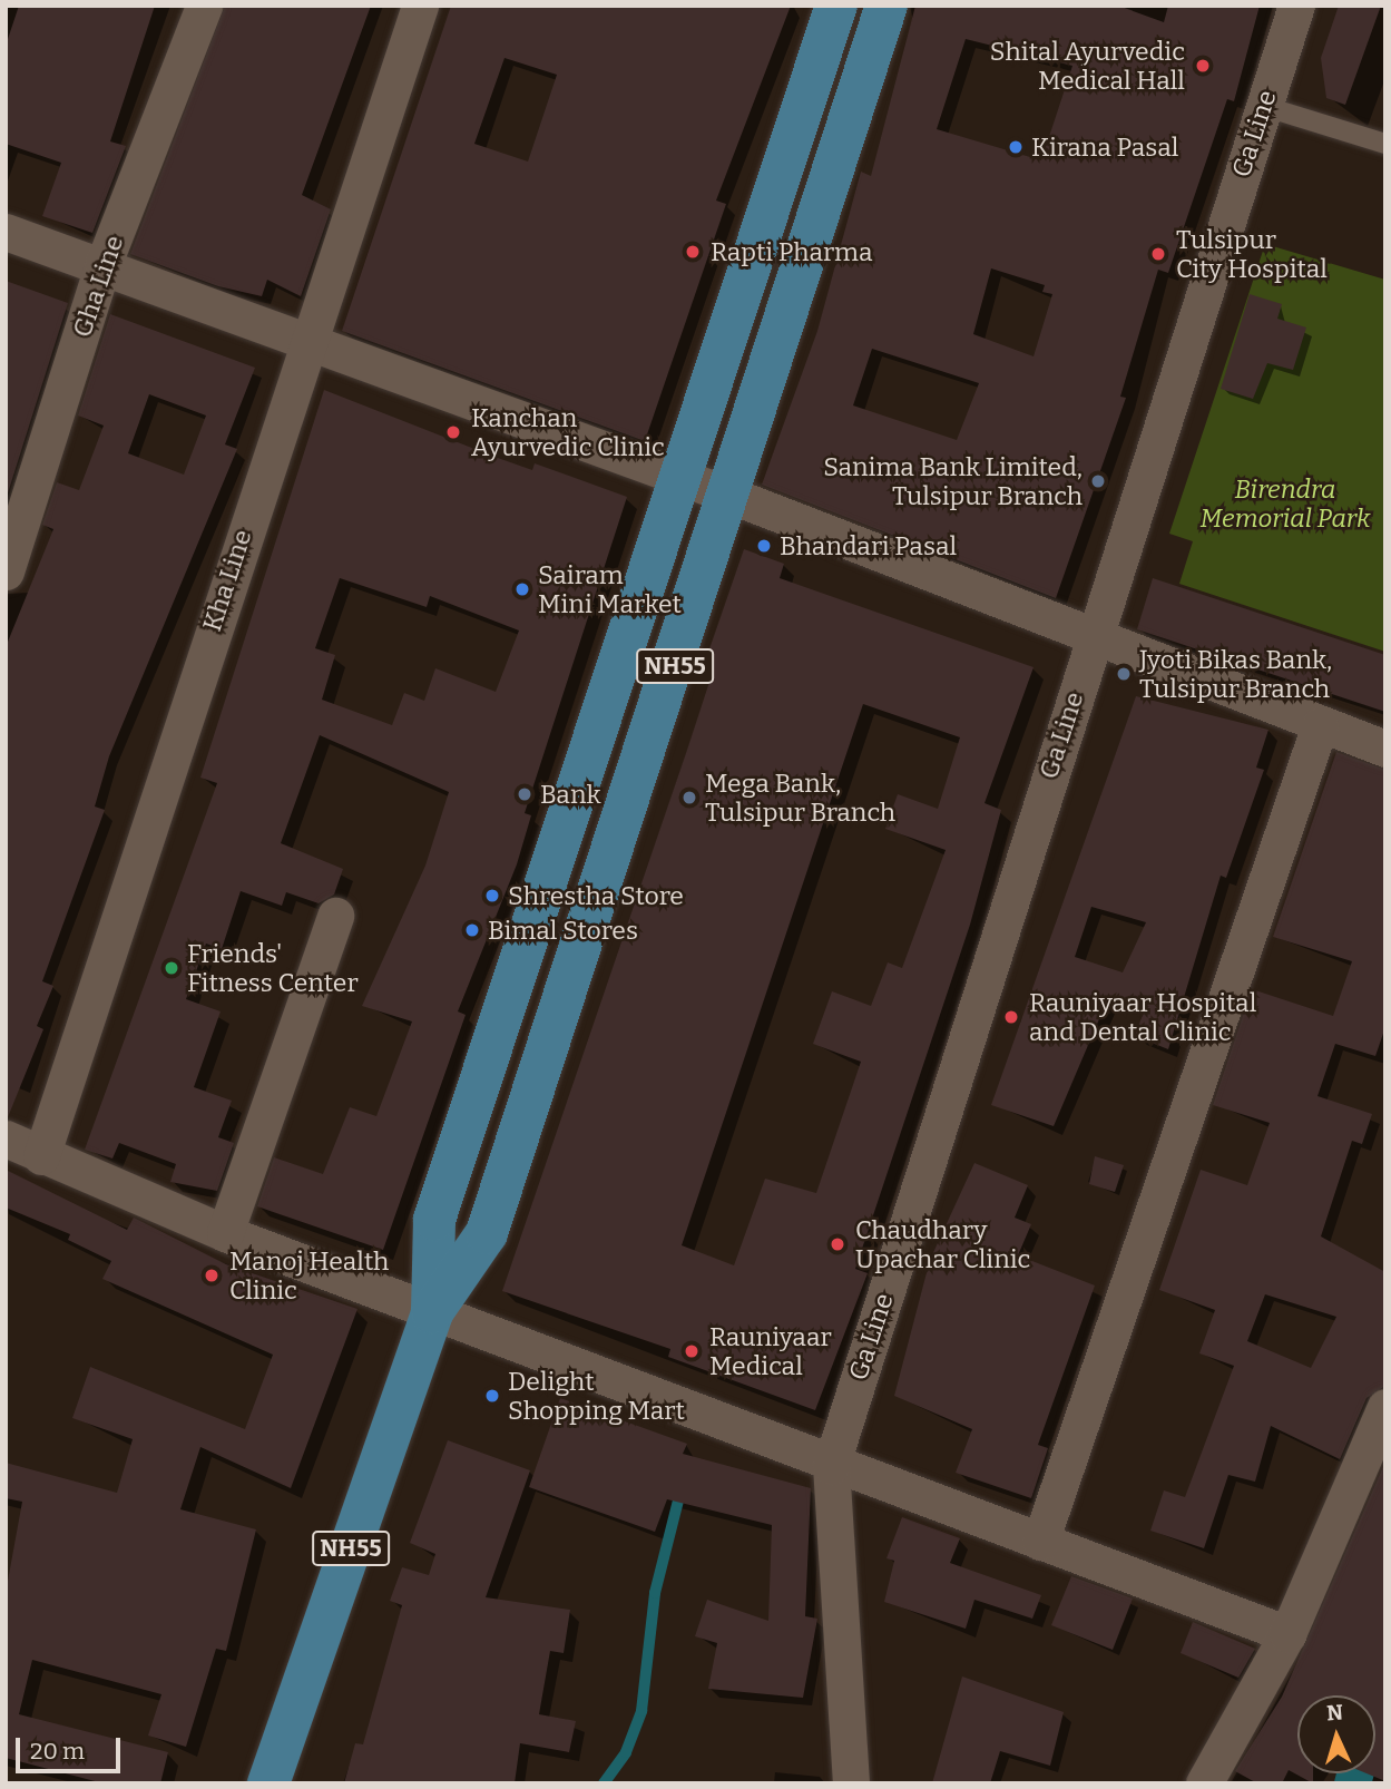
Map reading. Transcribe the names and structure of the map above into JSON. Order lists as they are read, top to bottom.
{
  "streets": {
    "main road": ["NH55"],
    "street": ["Ga Line", "Gha Line", "Kha Line"]
  },
  "parks": ["Birendra Memorial Park"],
  "places": [
    "Shital Ayurvedic Medical Hall",
    "Kirana Pasal",
    "Rapti Pharma",
    "Tulsipur City Hospital",
    "Kanchan Ayurvedic Clinic",
    "Sanima Bank Limited, Tulsipur Branch",
    "Bhandari Pasal",
    "Sairam Mini Market",
    "Jyoti Bikas Bank, Tulsipur Branch",
    "Bank",
    "Mega Bank, Tulsipur Branch",
    "Shrestha Store",
    "Bimal Stores",
    "Friends' Fitness Center",
    "Rauniyaar Hospital and Dental Clinic",
    "Chaudhary Upachar Clinic",
    "Manoj Health Clinic",
    "Rauniyaar Medical",
    "Delight Shopping Mart"
  ],
  "scale_bar": "20 m",
  "north": "top"
}
